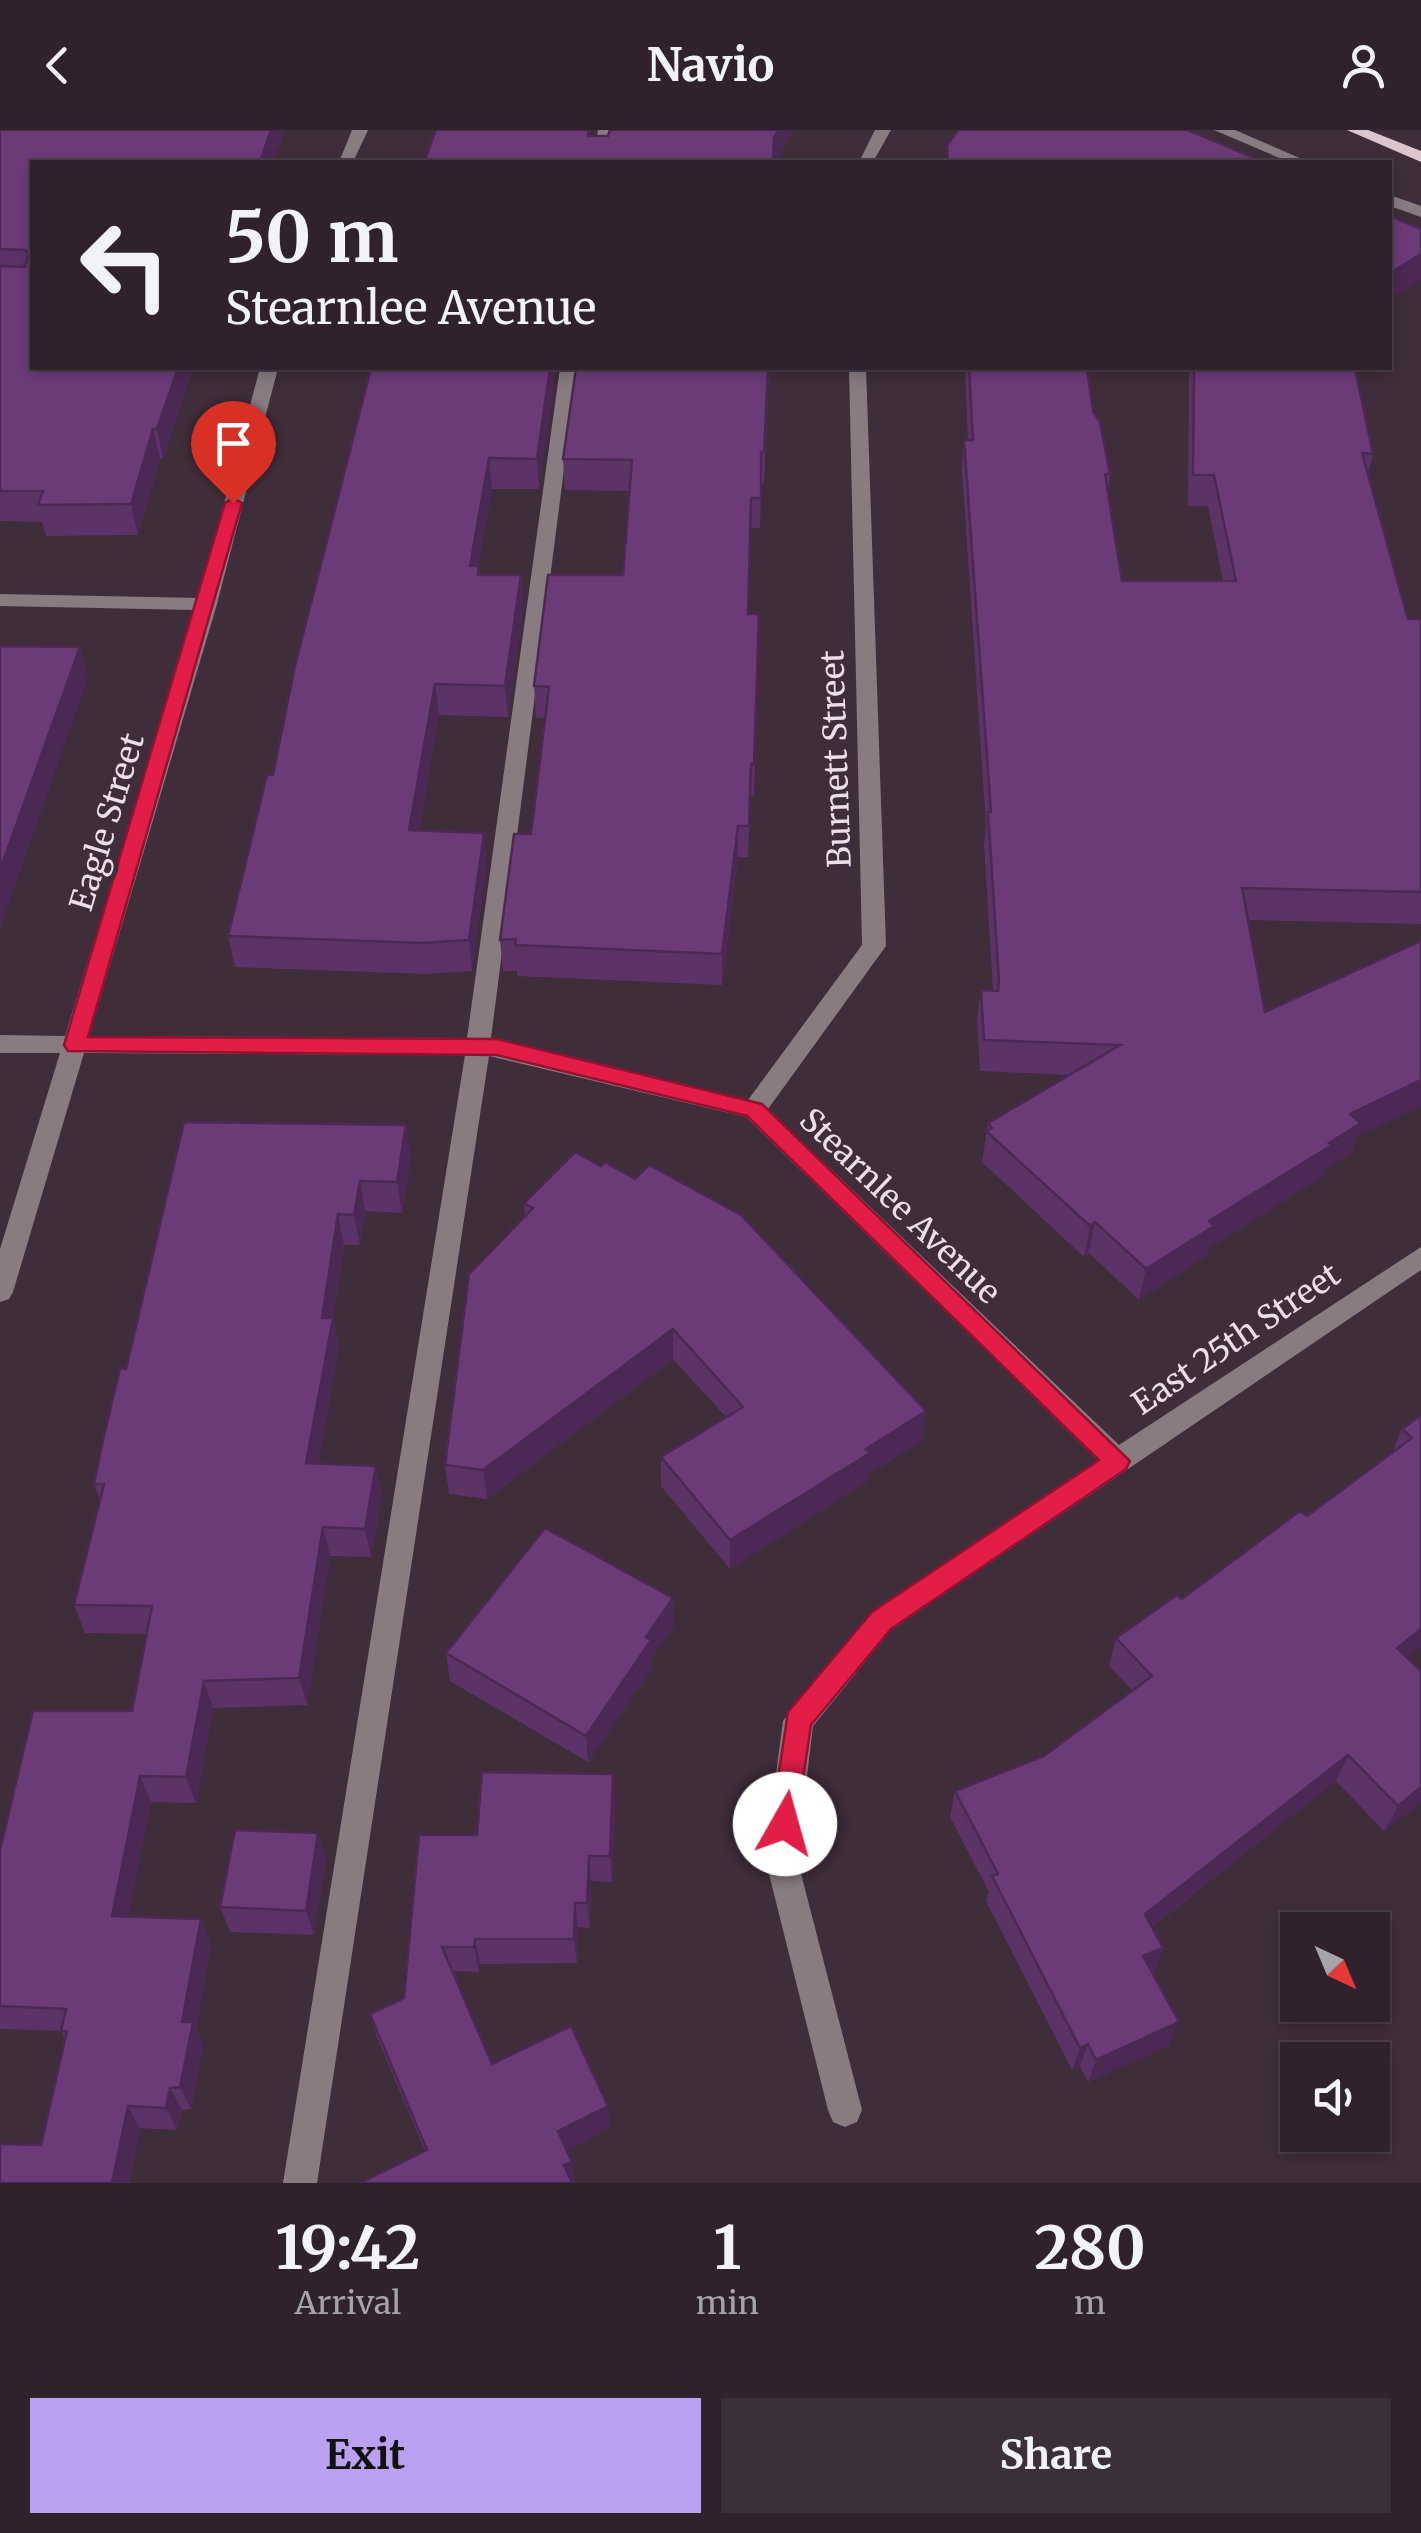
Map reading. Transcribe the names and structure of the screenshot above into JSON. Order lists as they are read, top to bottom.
{
  "streets": {
    "street": [
      "Burnett Street",
      "Eagle Street",
      "Stearnlee Avenue",
      "East 25th Street"
    ]
  },
  "crossings": [
    ["Burnett Street", "Stearnlee Avenue"],
    ["Eagle Street", "Stearnlee Avenue"],
    ["Stearnlee Avenue", "East 25th Street"]
  ],
  "north": "bottom right",
  "page": {
    "header": "Navio",
    "turn": ["50 m", "Stearnlee Avenue"],
    "eta": [
      "19:42",
      "Arrival",
      "1",
      "min",
      "280",
      "m"
    ],
    "buttons": ["Exit", "Share"]
  }
}
